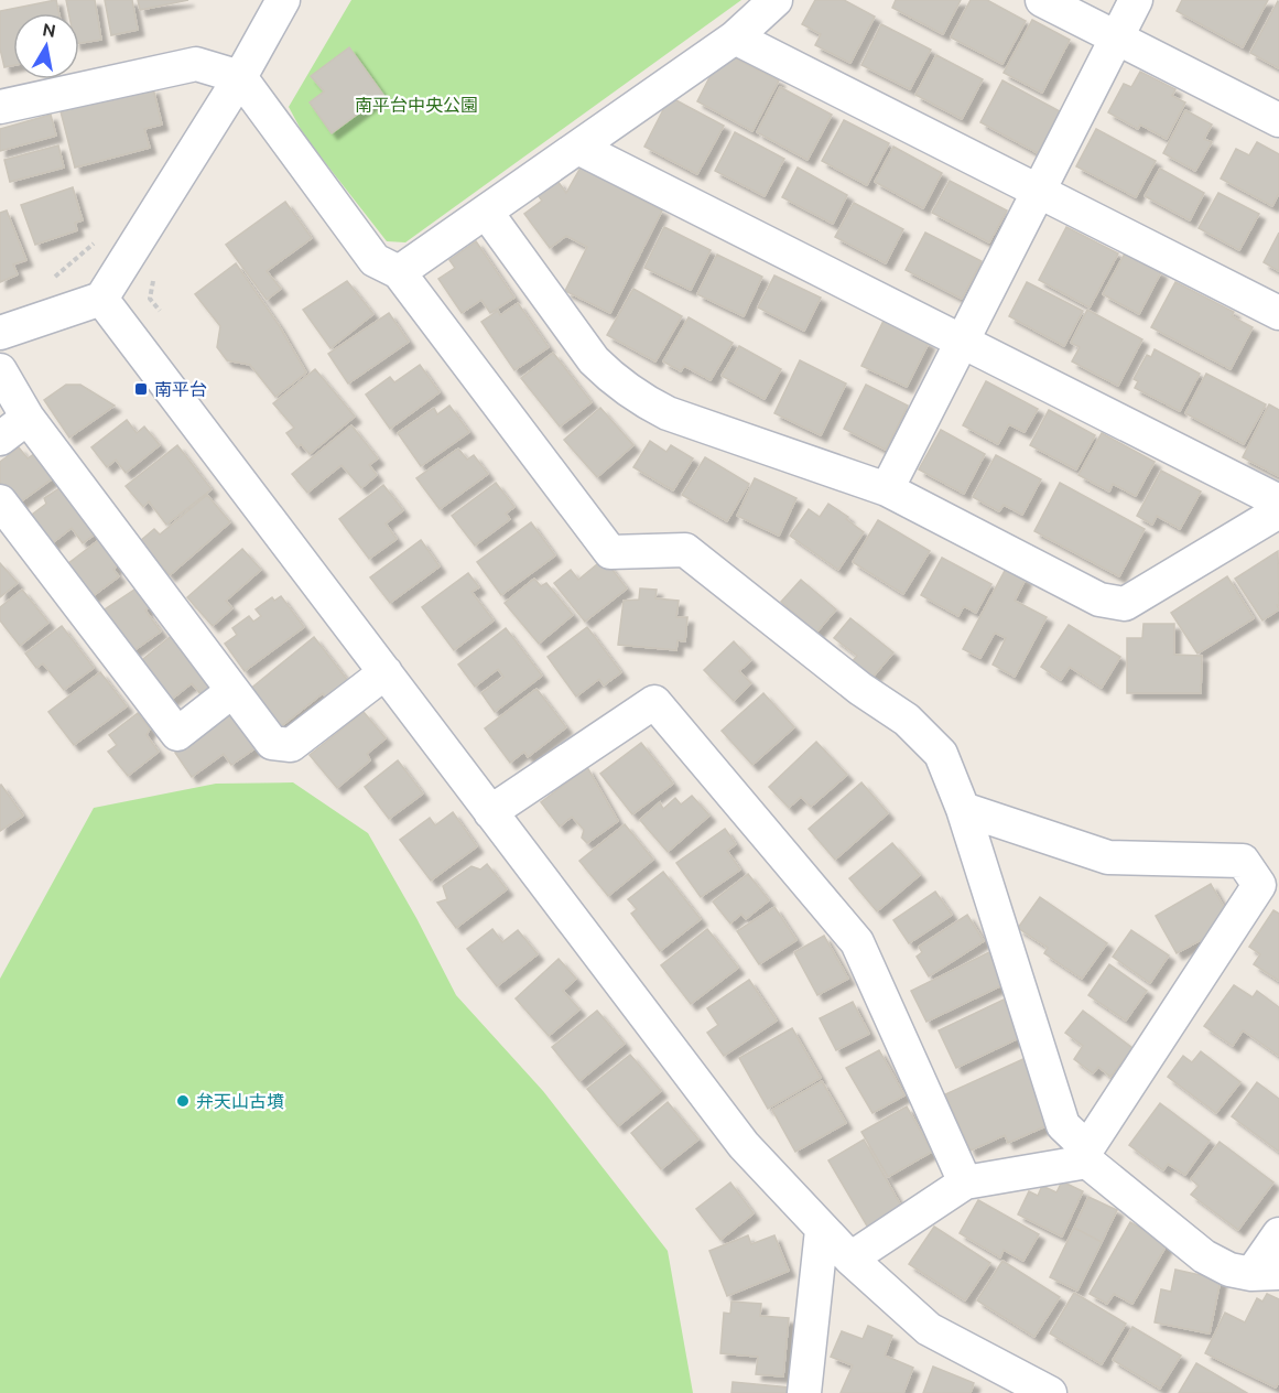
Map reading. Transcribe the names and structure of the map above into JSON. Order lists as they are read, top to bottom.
{
  "parks": ["南平台中央公園"],
  "places": {
    "transit": ["南平台"],
    "other": ["弁天山古墳"]
  },
  "north": "top"
}
